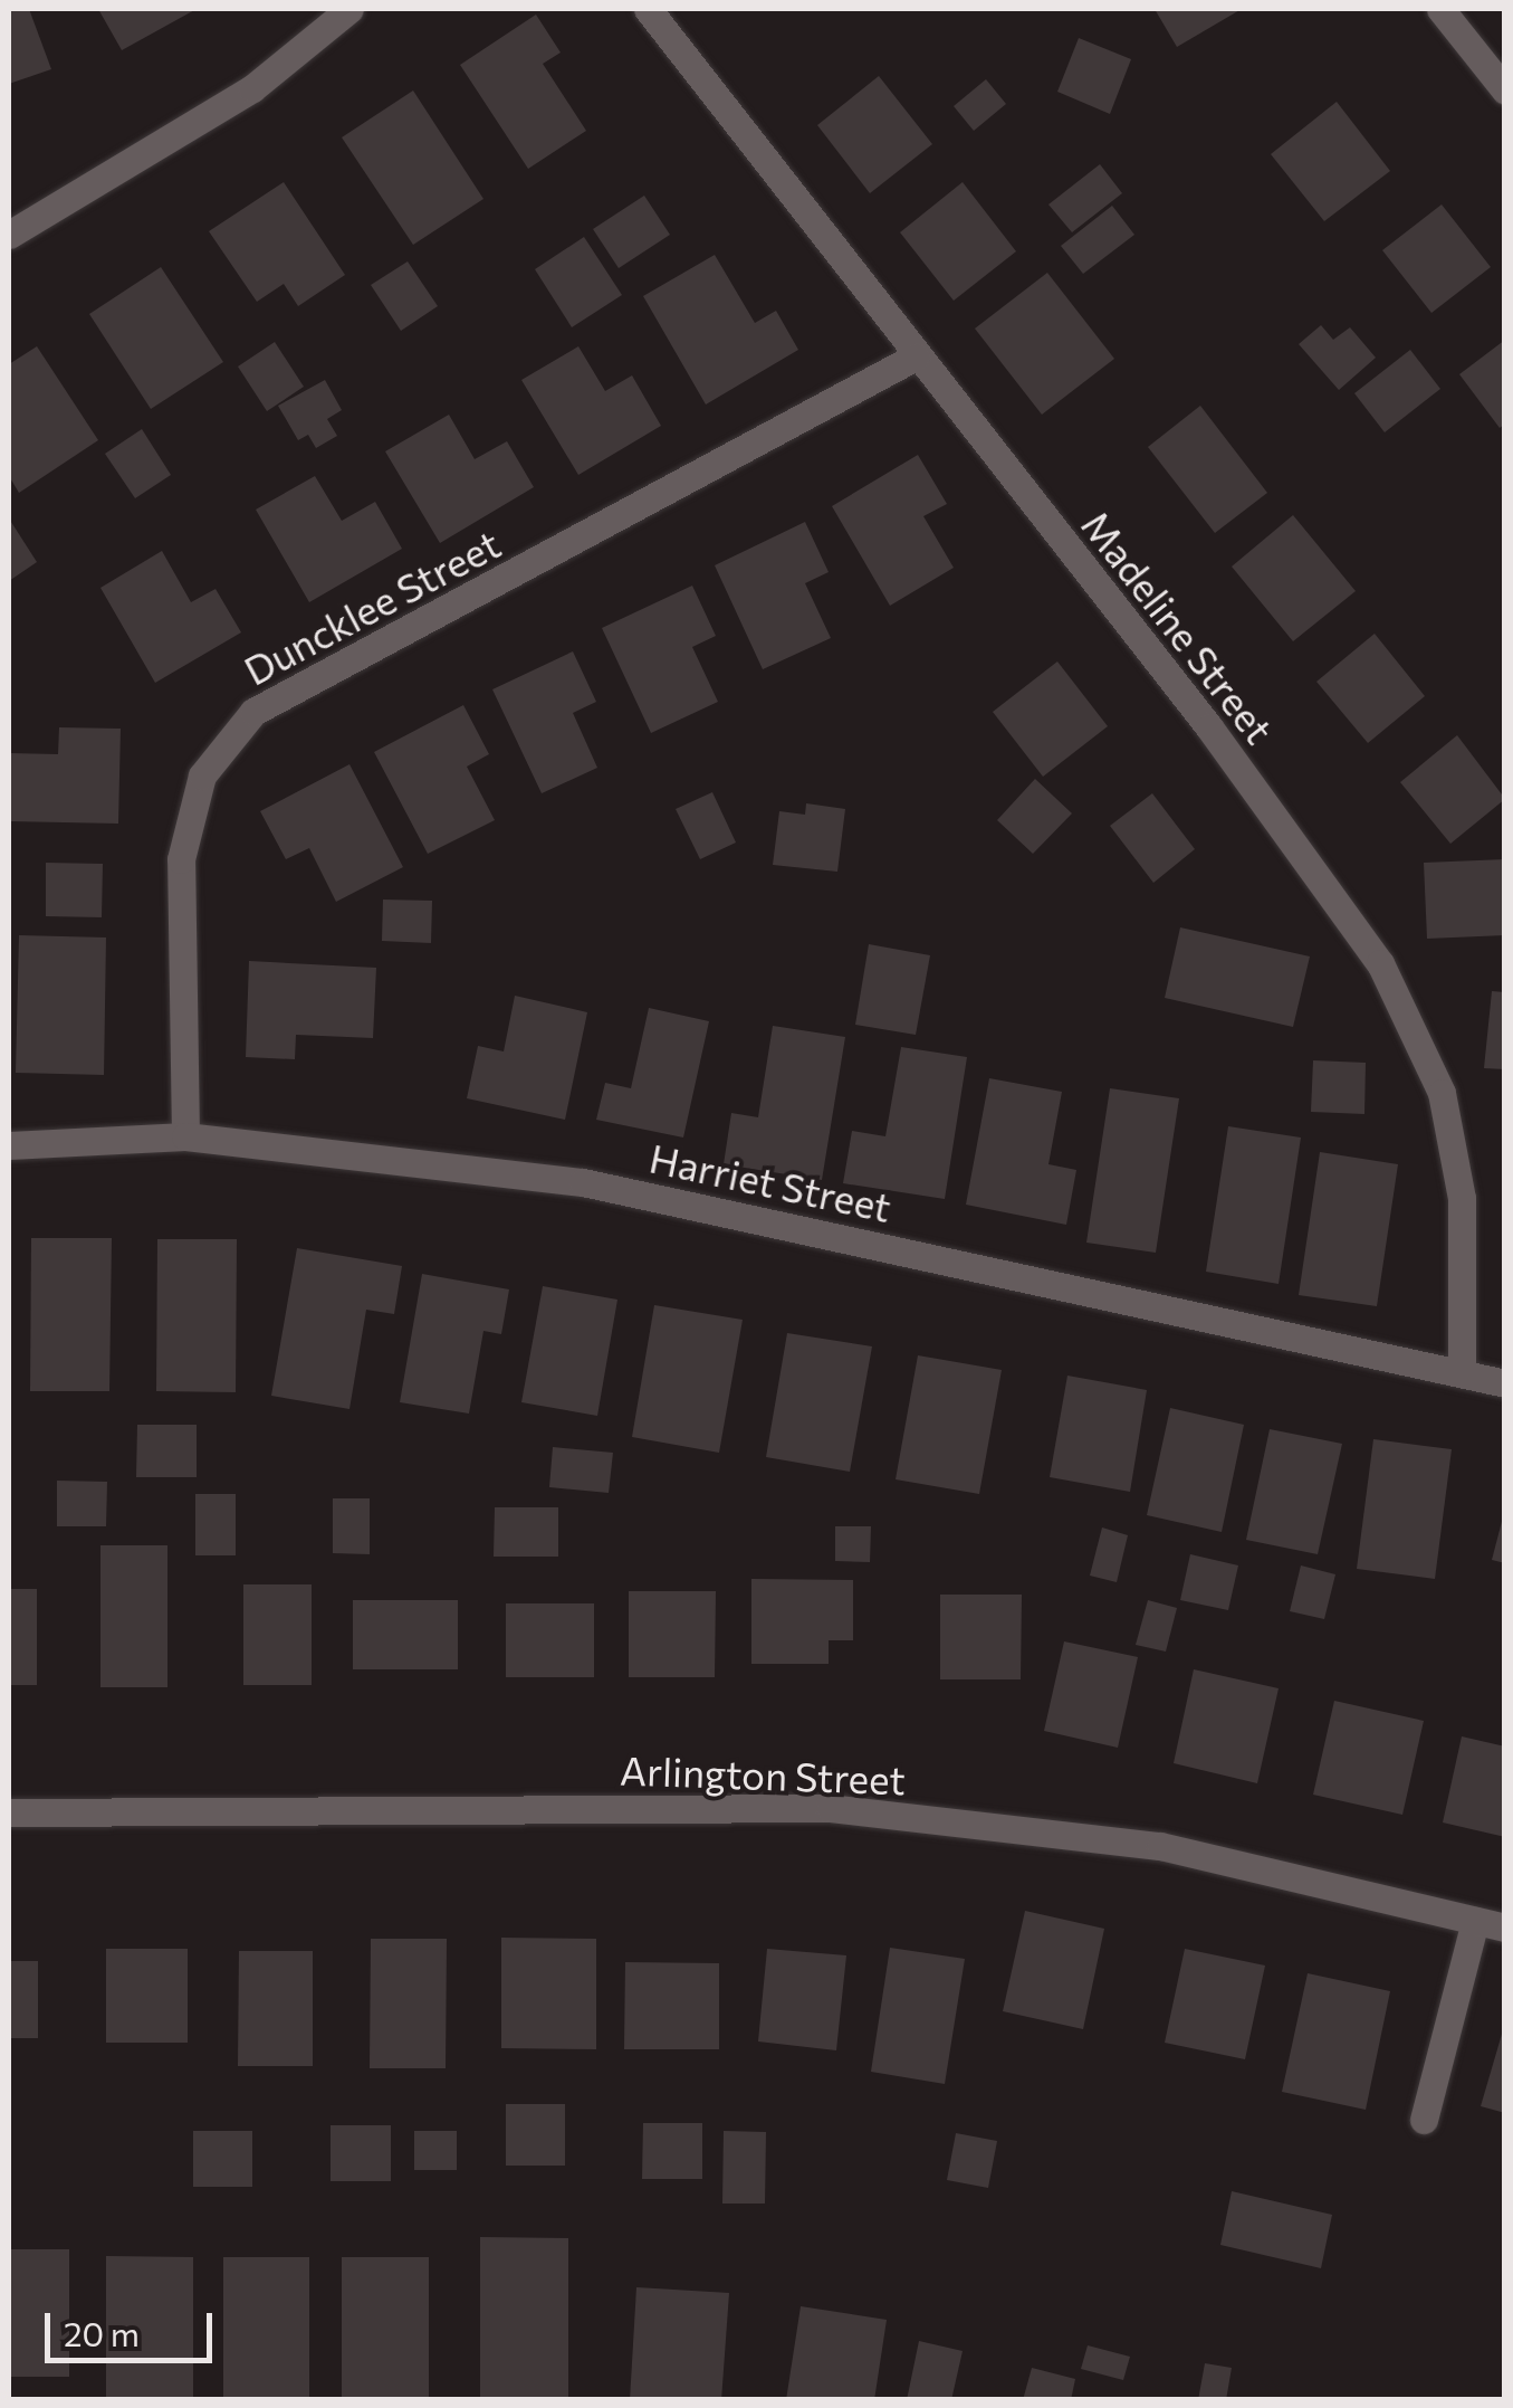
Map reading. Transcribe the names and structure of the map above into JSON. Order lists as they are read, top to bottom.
{
  "streets": {
    "street": [
      "Duncklee Street",
      "Madeline Street",
      "Harriet Street",
      "Arlington Street"
    ]
  },
  "crossings": [
    ["Duncklee Street", "Madeline Street"],
    ["Duncklee Street", "Harriet Street"],
    ["Madeline Street", "Harriet Street"]
  ],
  "scale_bar": "20 m"
}
